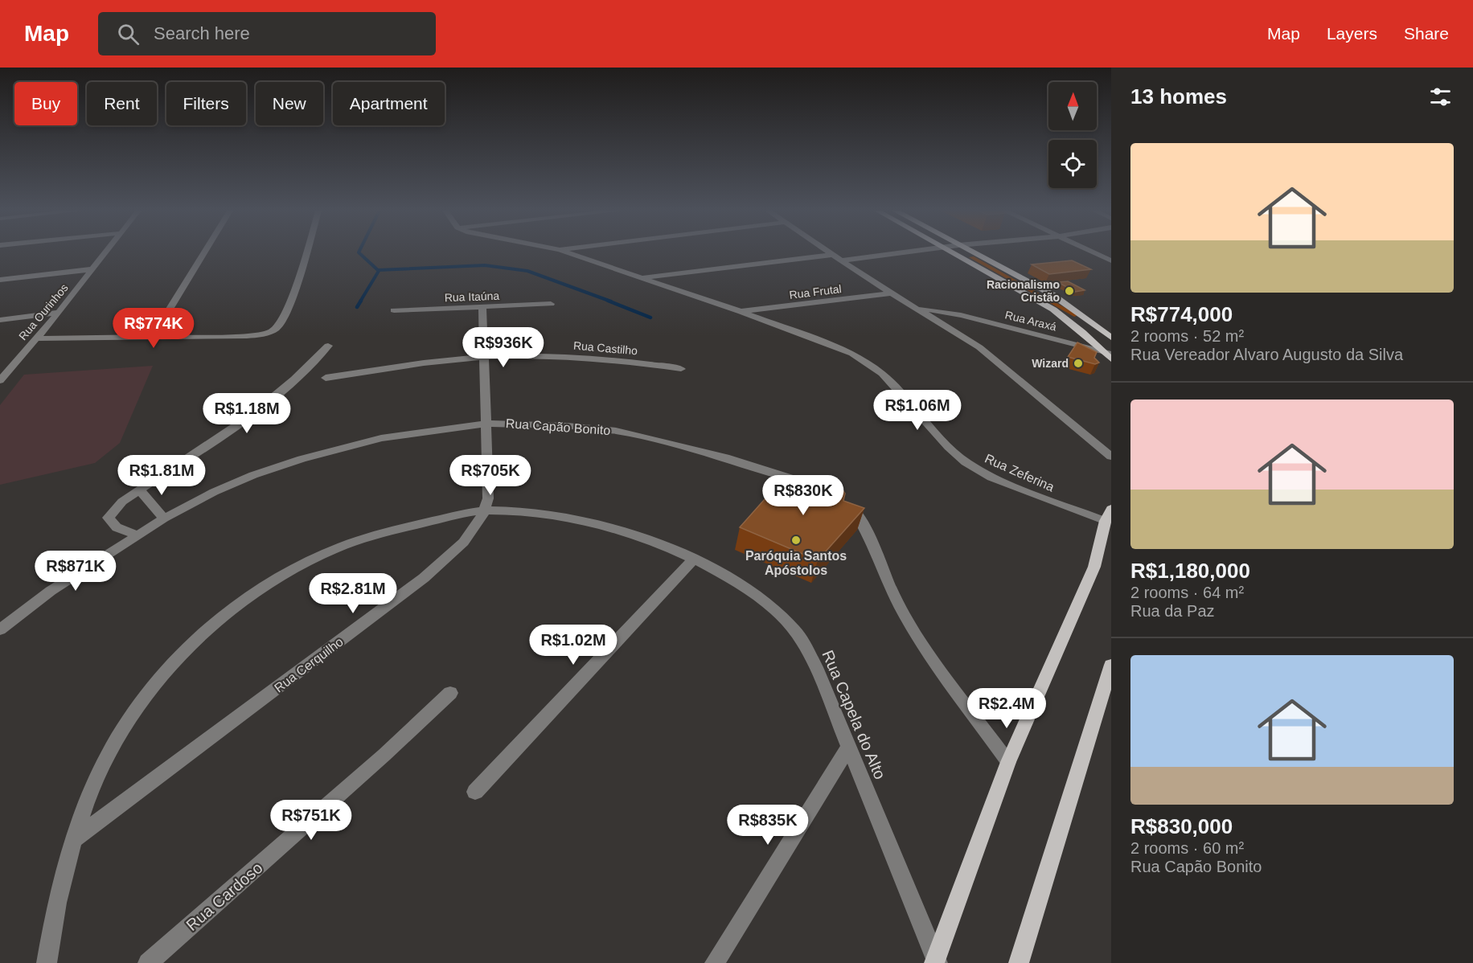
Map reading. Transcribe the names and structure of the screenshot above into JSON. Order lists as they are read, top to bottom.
{
  "streets": {
    "street": [
      "Rua Frutal",
      "Rua Itaúna",
      "Rua Ourinhos",
      "Rua Araxá",
      "Rua Castilho",
      "Rua Capão Bonito",
      "Rua Zeferina",
      "Rua Cerquilho",
      "Rua Capela do Alto",
      "Rua Cardoso"
    ]
  },
  "crossings": [
    ["Rua Frutal", "Rua Zeferina"],
    ["Rua Itaúna", "Rua Cerquilho"],
    ["Rua Castilho", "Rua Cerquilho"],
    ["Rua Capão Bonito", "Rua Cerquilho"],
    ["Rua Cerquilho", "Rua Capela do Alto"]
  ],
  "places": ["Racionalismo Cristão", "Wizard", "Paróquia Santos Apóstolos"],
  "north": "top",
  "page": {
    "header": "Map",
    "search": "Search here",
    "nav": ["Map", "Layers", "Share"],
    "heading": "13 homes",
    "chip": [
      "Buy",
      "Rent",
      "Filters",
      "New",
      "Apartment"
    ],
    "list": [
      {
        "name": "R$774,000",
        "note": "2 rooms · 52 m² · Rua Vereador Alvaro Augusto da Silva"
      },
      {
        "name": "R$1,180,000",
        "note": "2 rooms · 64 m² · Rua da Paz"
      },
      {
        "name": "R$830,000",
        "note": "2 rooms · 60 m² · Rua Capão Bonito"
      }
    ],
    "price": [
      "R$774K",
      "R$936K",
      "R$1.06M",
      "R$1.18M",
      "R$1.81M",
      "R$705K",
      "R$830K",
      "R$871K",
      "R$2.81M",
      "R$1.02M",
      "R$2.4M",
      "R$751K",
      "R$835K"
    ]
  }
}
